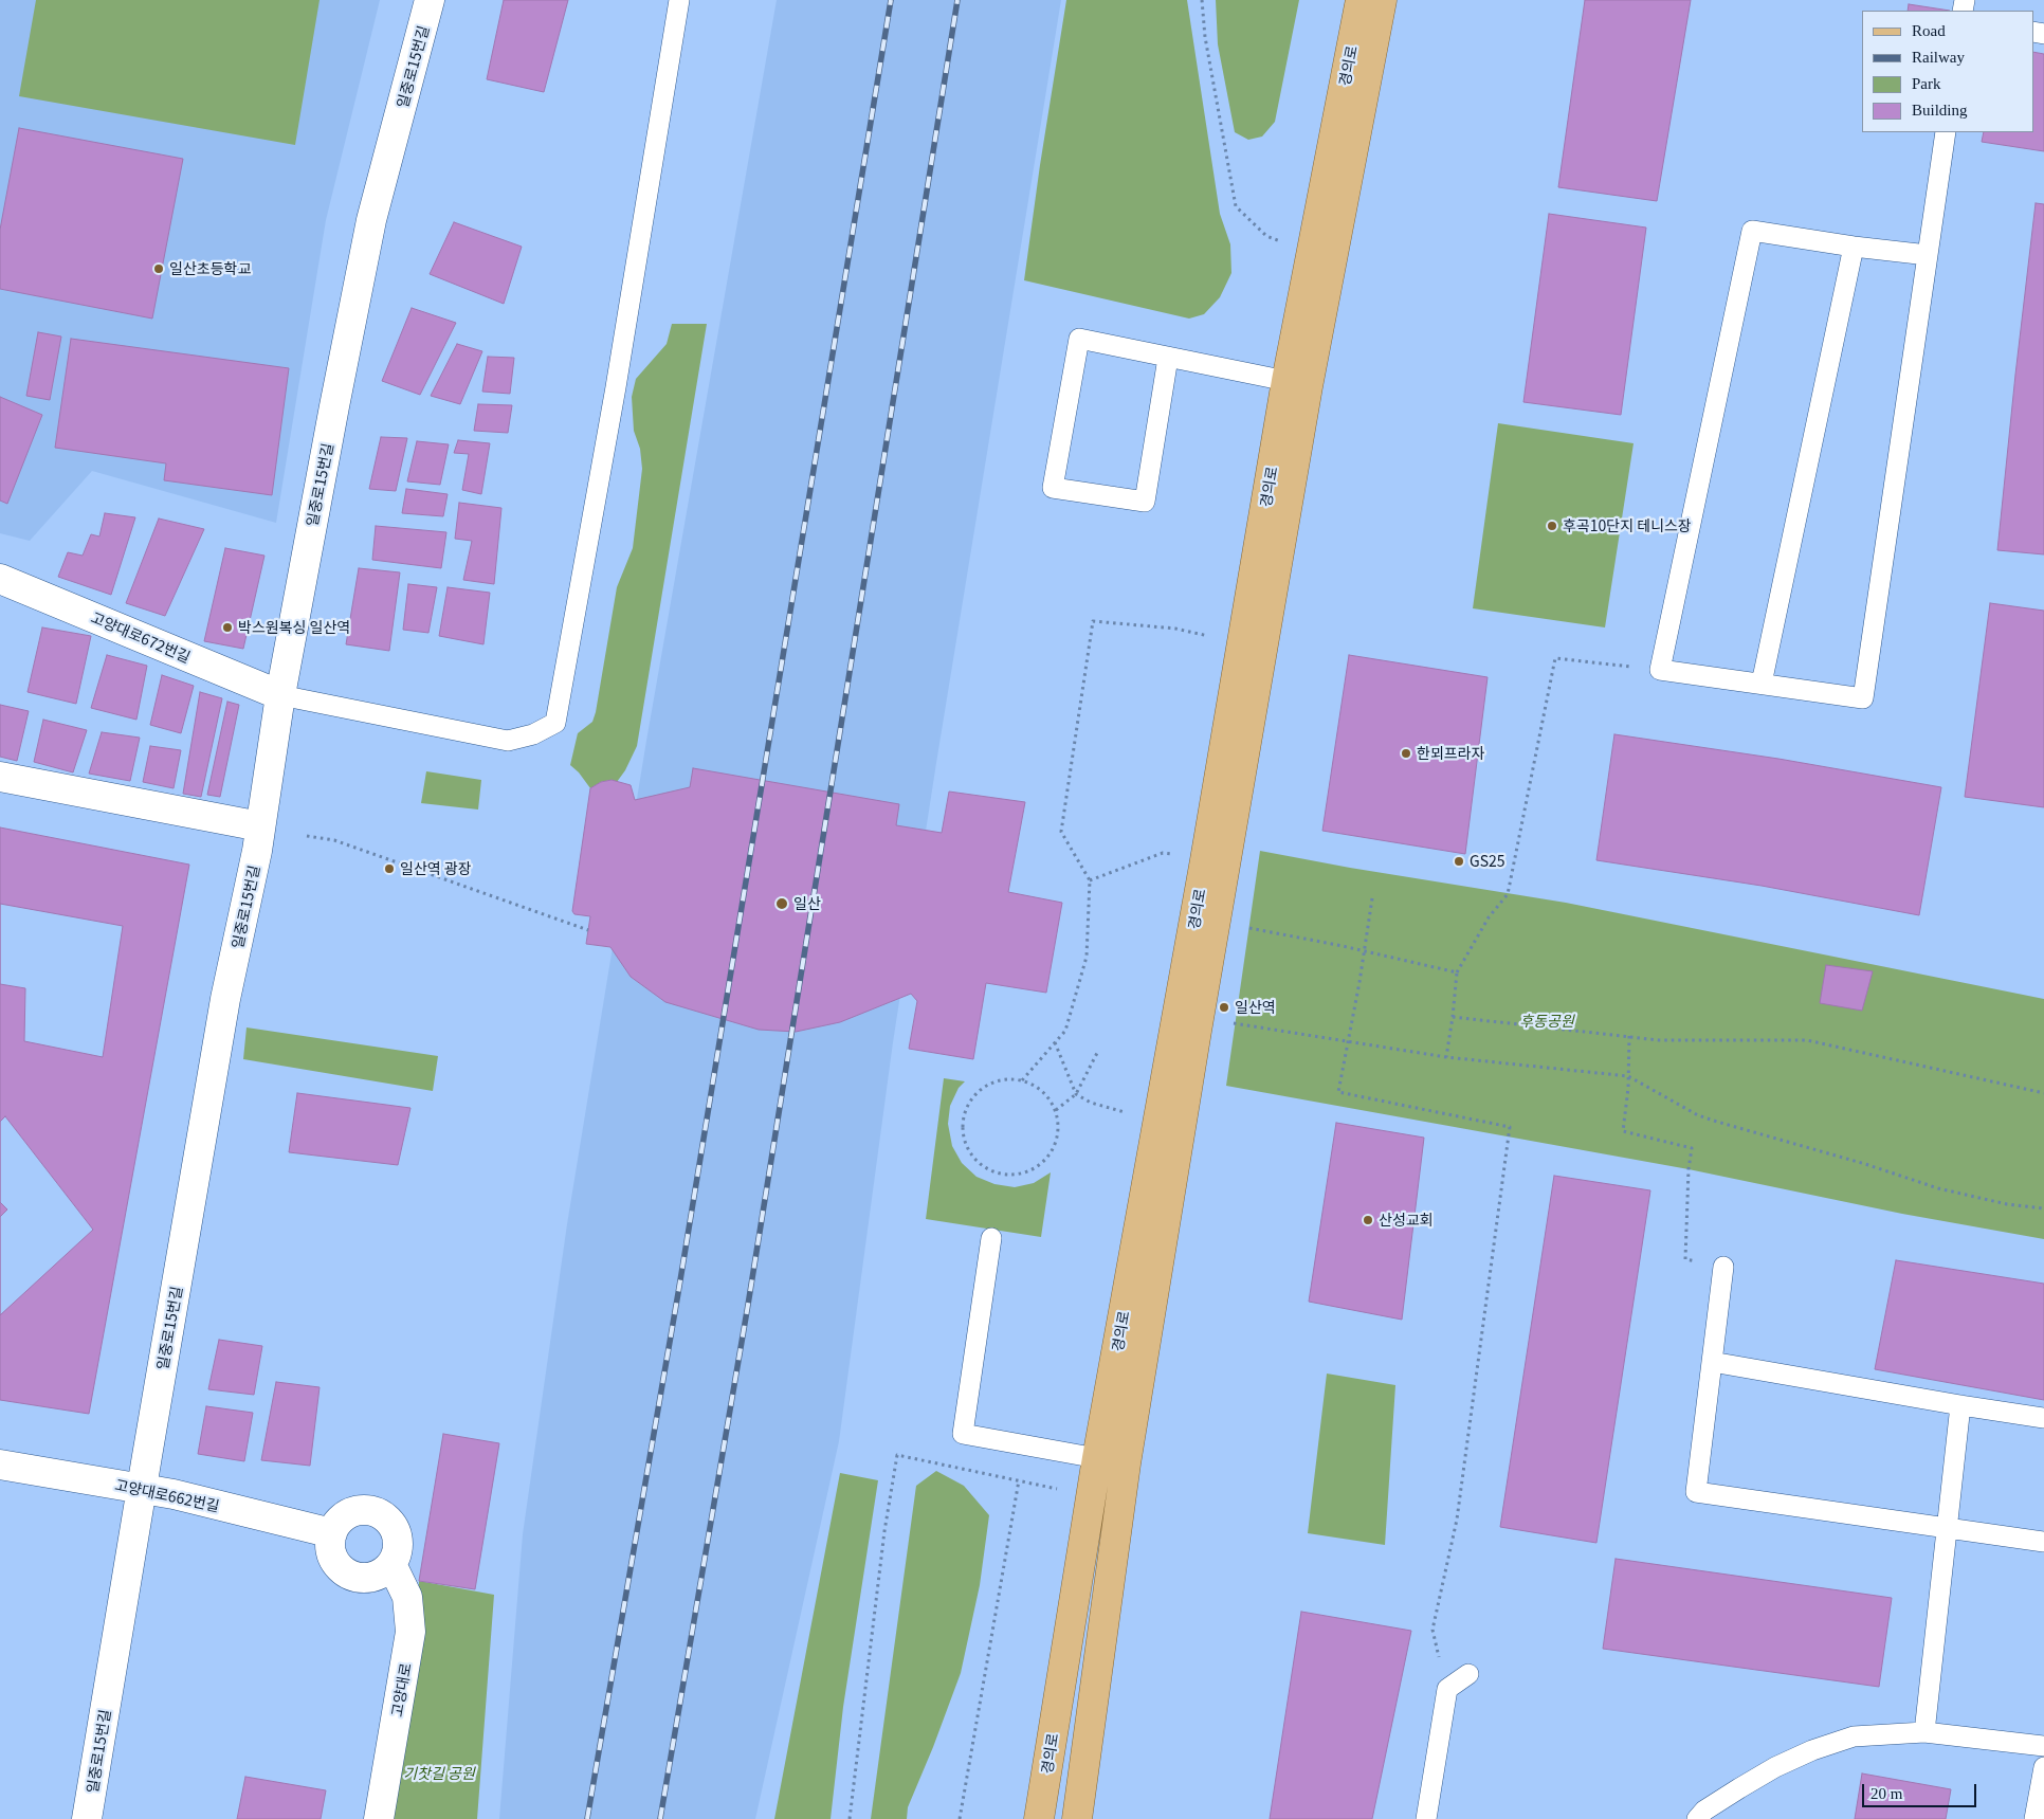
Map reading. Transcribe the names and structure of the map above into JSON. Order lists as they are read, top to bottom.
{
  "streets": {
    "main road": ["경의로"],
    "street": [
      "일중로15번길",
      "고양대로672번길",
      "고양대로662번길",
      "고양대로"
    ]
  },
  "crossings": [
    ["일중로15번길", "고양대로672번길"],
    ["일중로15번길", "고양대로662번길"],
    ["고양대로662번길", "고양대로"]
  ],
  "parks": ["후동공원", "기찻길 공원"],
  "places": [
    "일산초등학교",
    "후곡10단지 테니스장",
    "박스원복싱 일산역",
    "한뫼프라자",
    "GS25",
    "일산역 광장",
    "일산",
    "일산역",
    "산성교회"
  ],
  "legend": [
    "Road",
    "Railway",
    "Park",
    "Building"
  ],
  "scale_bar": "20 m"
}
